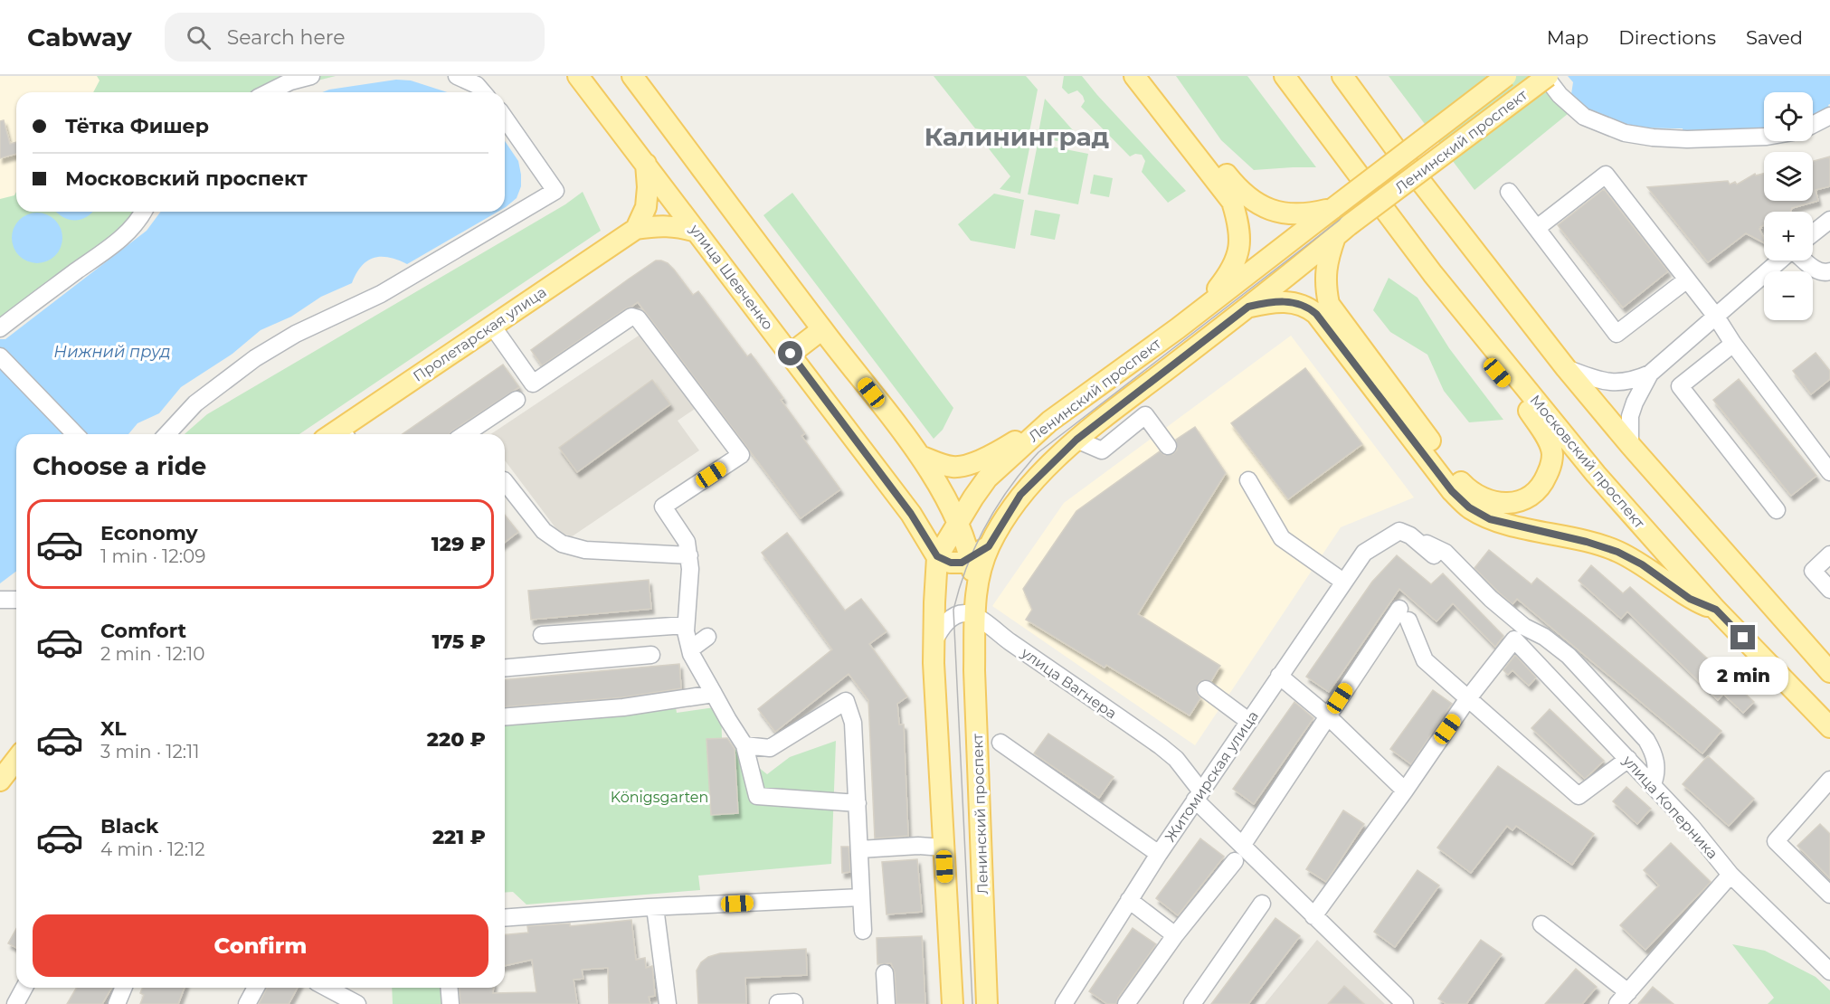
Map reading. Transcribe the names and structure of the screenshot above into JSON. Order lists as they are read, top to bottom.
{
  "streets": {
    "main road": [
      "Ленинский проспект",
      "улица Шевченко",
      "Пролетарская улица",
      "Московский проспект"
    ],
    "street": ["улица Вагнера", "Житомирская улица", "улица Коперника"]
  },
  "crossings": [
    ["Ленинский проспект", "улица Шевченко"],
    ["Ленинский проспект", "улица Вагнера"],
    ["улица Шевченко", "Пролетарская улица"],
    ["улица Вагнера", "Житомирская улица"]
  ],
  "districts": ["Калининград"],
  "water": ["Нижний пруд"],
  "parks": ["Königsgarten"],
  "page": {
    "header": "Cabway",
    "search": "Search here",
    "nav": ["Map", "Directions", "Saved"],
    "map_buttons": ["+", "−"],
    "banner": ["Тётка Фишер", "Московский проспект"],
    "heading": "Choose a ride",
    "list": [
      {
        "name": "Economy",
        "note": "1 min · 12:09",
        "value": "129 ₽"
      },
      {
        "name": "Comfort",
        "note": "2 min · 12:10",
        "value": "175 ₽"
      },
      {
        "name": "XL",
        "note": "3 min · 12:11",
        "value": "220 ₽"
      },
      {
        "name": "Black",
        "note": "4 min · 12:12",
        "value": "221 ₽"
      }
    ],
    "bubble": "2 min",
    "buttons": "Confirm"
  }
}
